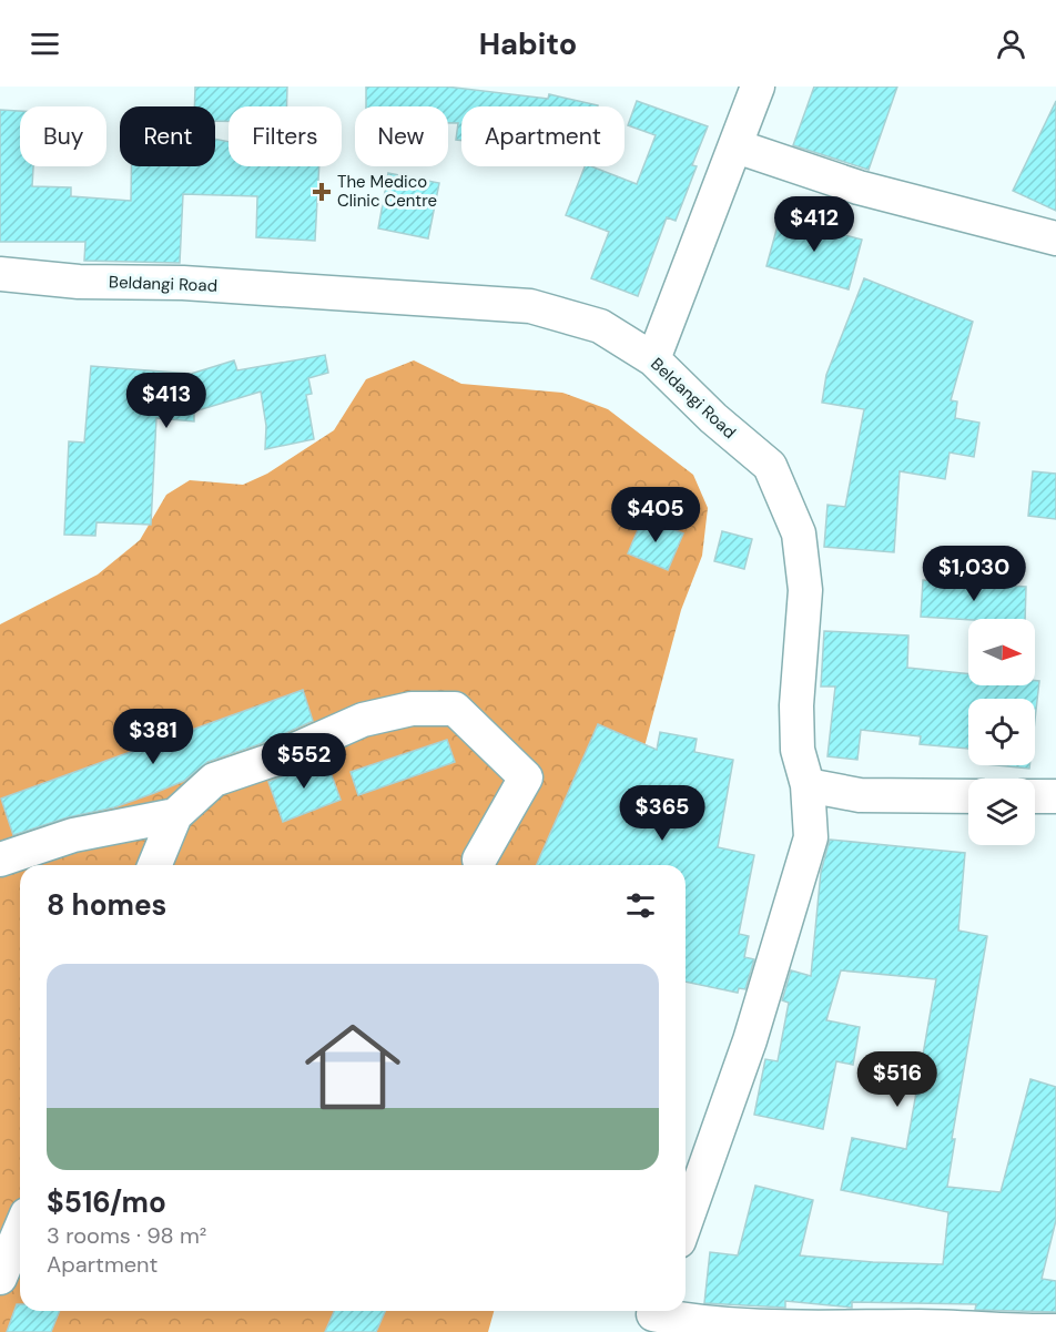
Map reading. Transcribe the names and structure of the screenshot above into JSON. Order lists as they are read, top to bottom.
{
  "streets": {
    "street": ["Beldangi Road"]
  },
  "places": {
    "health": ["The Medico Clinic Centre"]
  },
  "north": "right",
  "page": {
    "header": "Habito",
    "chip": [
      "Buy",
      "Rent",
      "Filters",
      "New",
      "Apartment"
    ],
    "price": [
      "$412",
      "$413",
      "$405",
      "$1,030",
      "$381",
      "$552",
      "$365",
      "$516"
    ],
    "heading": "8 homes",
    "list": [
      {
        "name": "$516/mo",
        "note": "3 rooms · 98 m² · Apartment"
      }
    ]
  }
}
